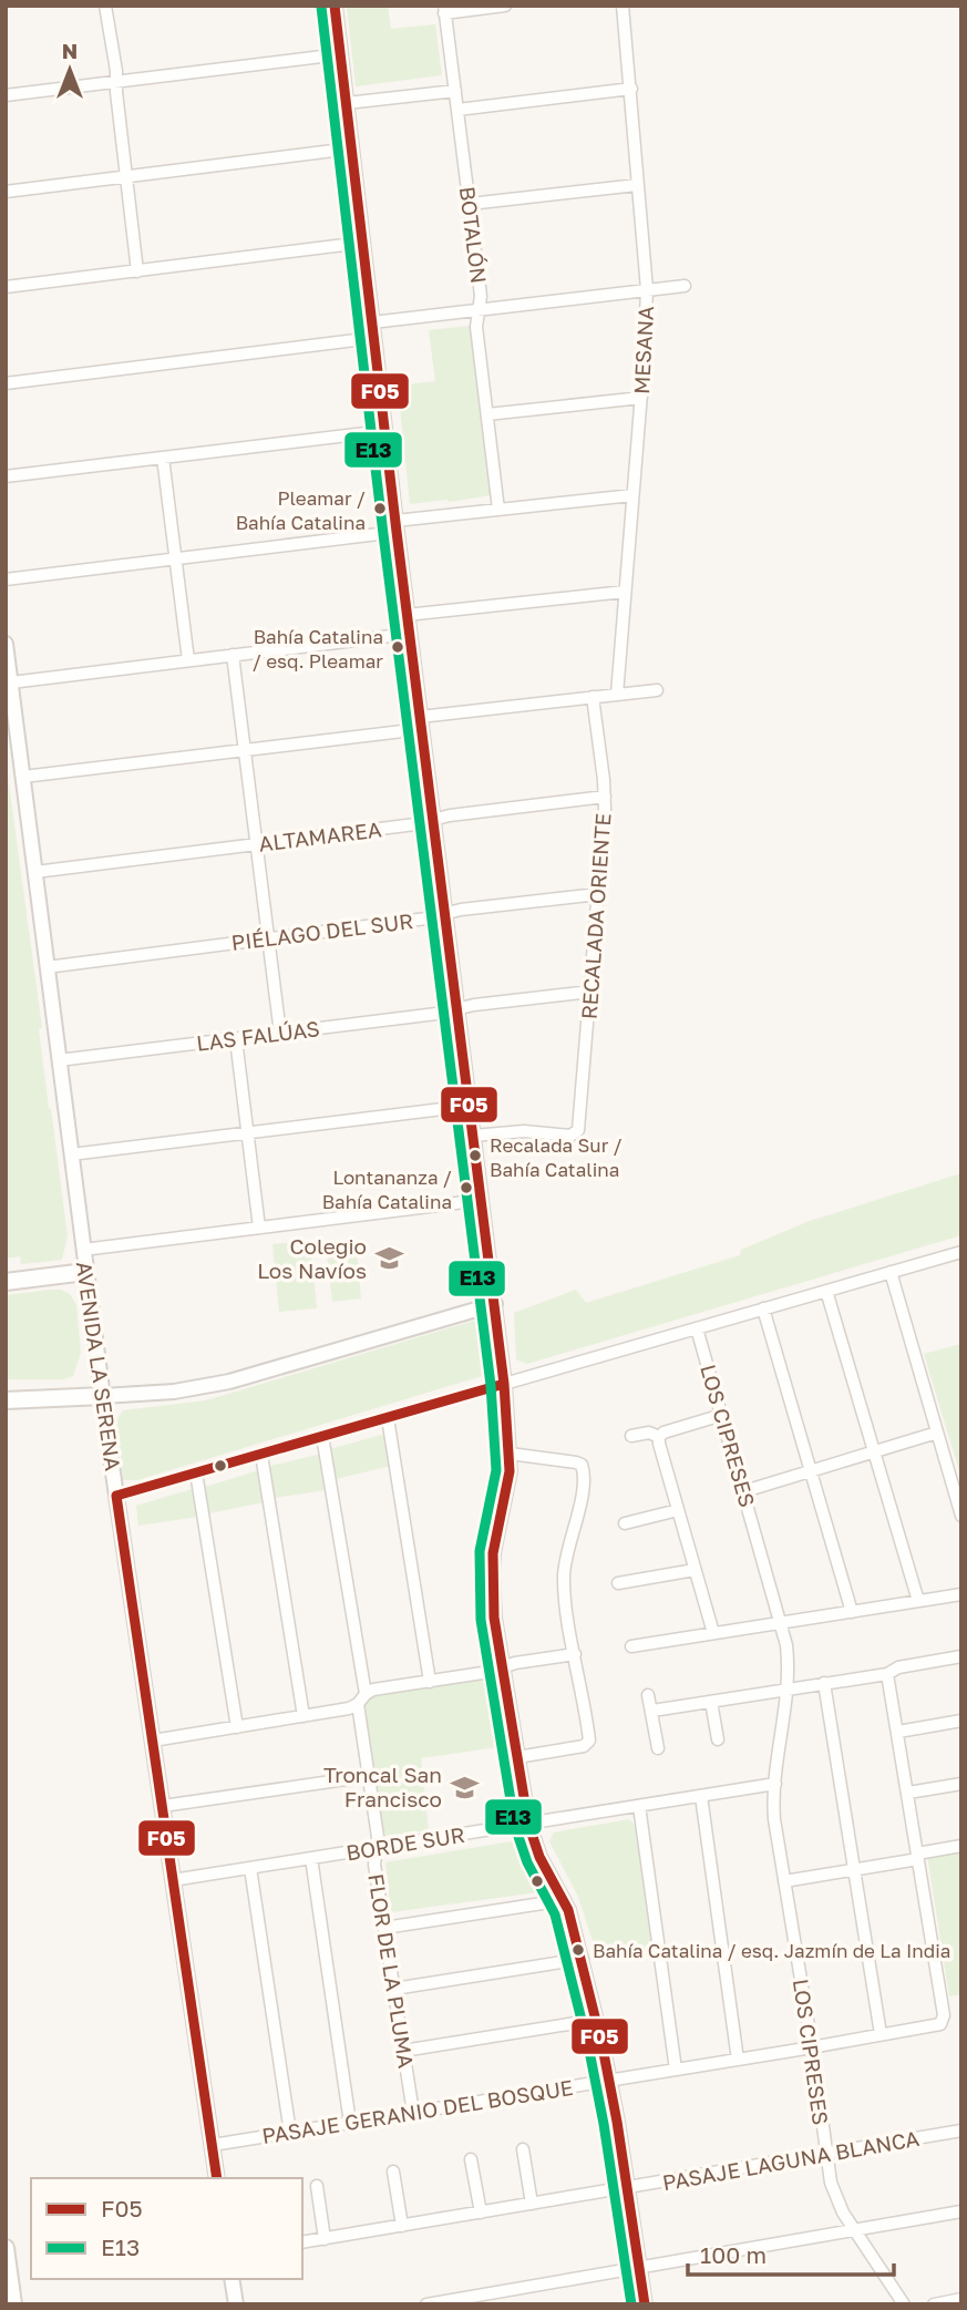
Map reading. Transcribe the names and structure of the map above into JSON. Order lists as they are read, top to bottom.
{
  "streets": {
    "street": [
      "BOTALÓN",
      "MESANA",
      "ALTAMAREA",
      "RECALADA ORIENTE",
      "PIÉLAGO DEL SUR",
      "LAS FALÚAS",
      "AVENIDA LA SERENA",
      "LOS CIPRESES",
      "BORDE SUR",
      "FLOR DE LA PLUMA",
      "PASAJE GERANIO DEL BOSQUE",
      "PASAJE LAGUNA BLANCA"
    ]
  },
  "crossings": [
    ["ALTAMAREA", "RECALADA ORIENTE"],
    ["ALTAMAREA", "AVENIDA LA SERENA"],
    ["RECALADA ORIENTE", "PIÉLAGO DEL SUR"],
    ["RECALADA ORIENTE", "LAS FALÚAS"],
    ["PIÉLAGO DEL SUR", "AVENIDA LA SERENA"],
    ["LAS FALÚAS", "AVENIDA LA SERENA"],
    ["AVENIDA LA SERENA", "BORDE SUR"],
    ["AVENIDA LA SERENA", "PASAJE GERANIO DEL BOSQUE"],
    ["LOS CIPRESES", "BORDE SUR"],
    ["LOS CIPRESES", "PASAJE GERANIO DEL BOSQUE"],
    ["LOS CIPRESES", "PASAJE LAGUNA BLANCA"],
    ["BORDE SUR", "FLOR DE LA PLUMA"],
    ["FLOR DE LA PLUMA", "PASAJE GERANIO DEL BOSQUE"]
  ],
  "places": {
    "other": [
      "Pleamar / Bahía Catalina",
      "Bahía Catalina / esq. Pleamar",
      "Recalada Sur / Bahía Catalina",
      "Lontananza / Bahía Catalina",
      "Bahía Catalina / esq. Jazmín de La India"
    ],
    "school or university": ["Colegio Los Navíos", "Troncal San Francisco"]
  },
  "lines": ["transit line F05", "transit line E13"],
  "legend": ["F05", "E13"],
  "scale_bar": "100 m",
  "north": "top"
}
